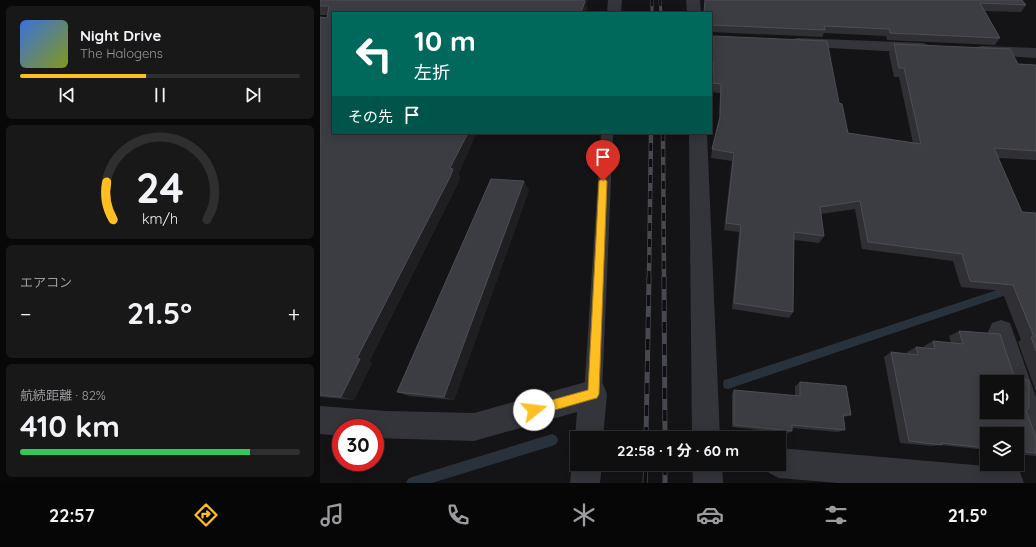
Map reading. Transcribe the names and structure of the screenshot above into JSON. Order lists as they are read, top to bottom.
{
  "page": {
    "turn": ["10 m", "左折"],
    "song": ["Night Drive", "The Halogens"],
    "then": "その先",
    "tile": [
      "エアコン",
      ["航続距離 · 82%", "410 km"]
    ],
    "heat": ["−", "21.5°", "+"],
    "limit": "30",
    "trip": "22:58 · 1 分 · 60 m",
    "tabs": ["22:57", "21.5°"],
    "gauge": ["24", "km/h"]
  }
}
